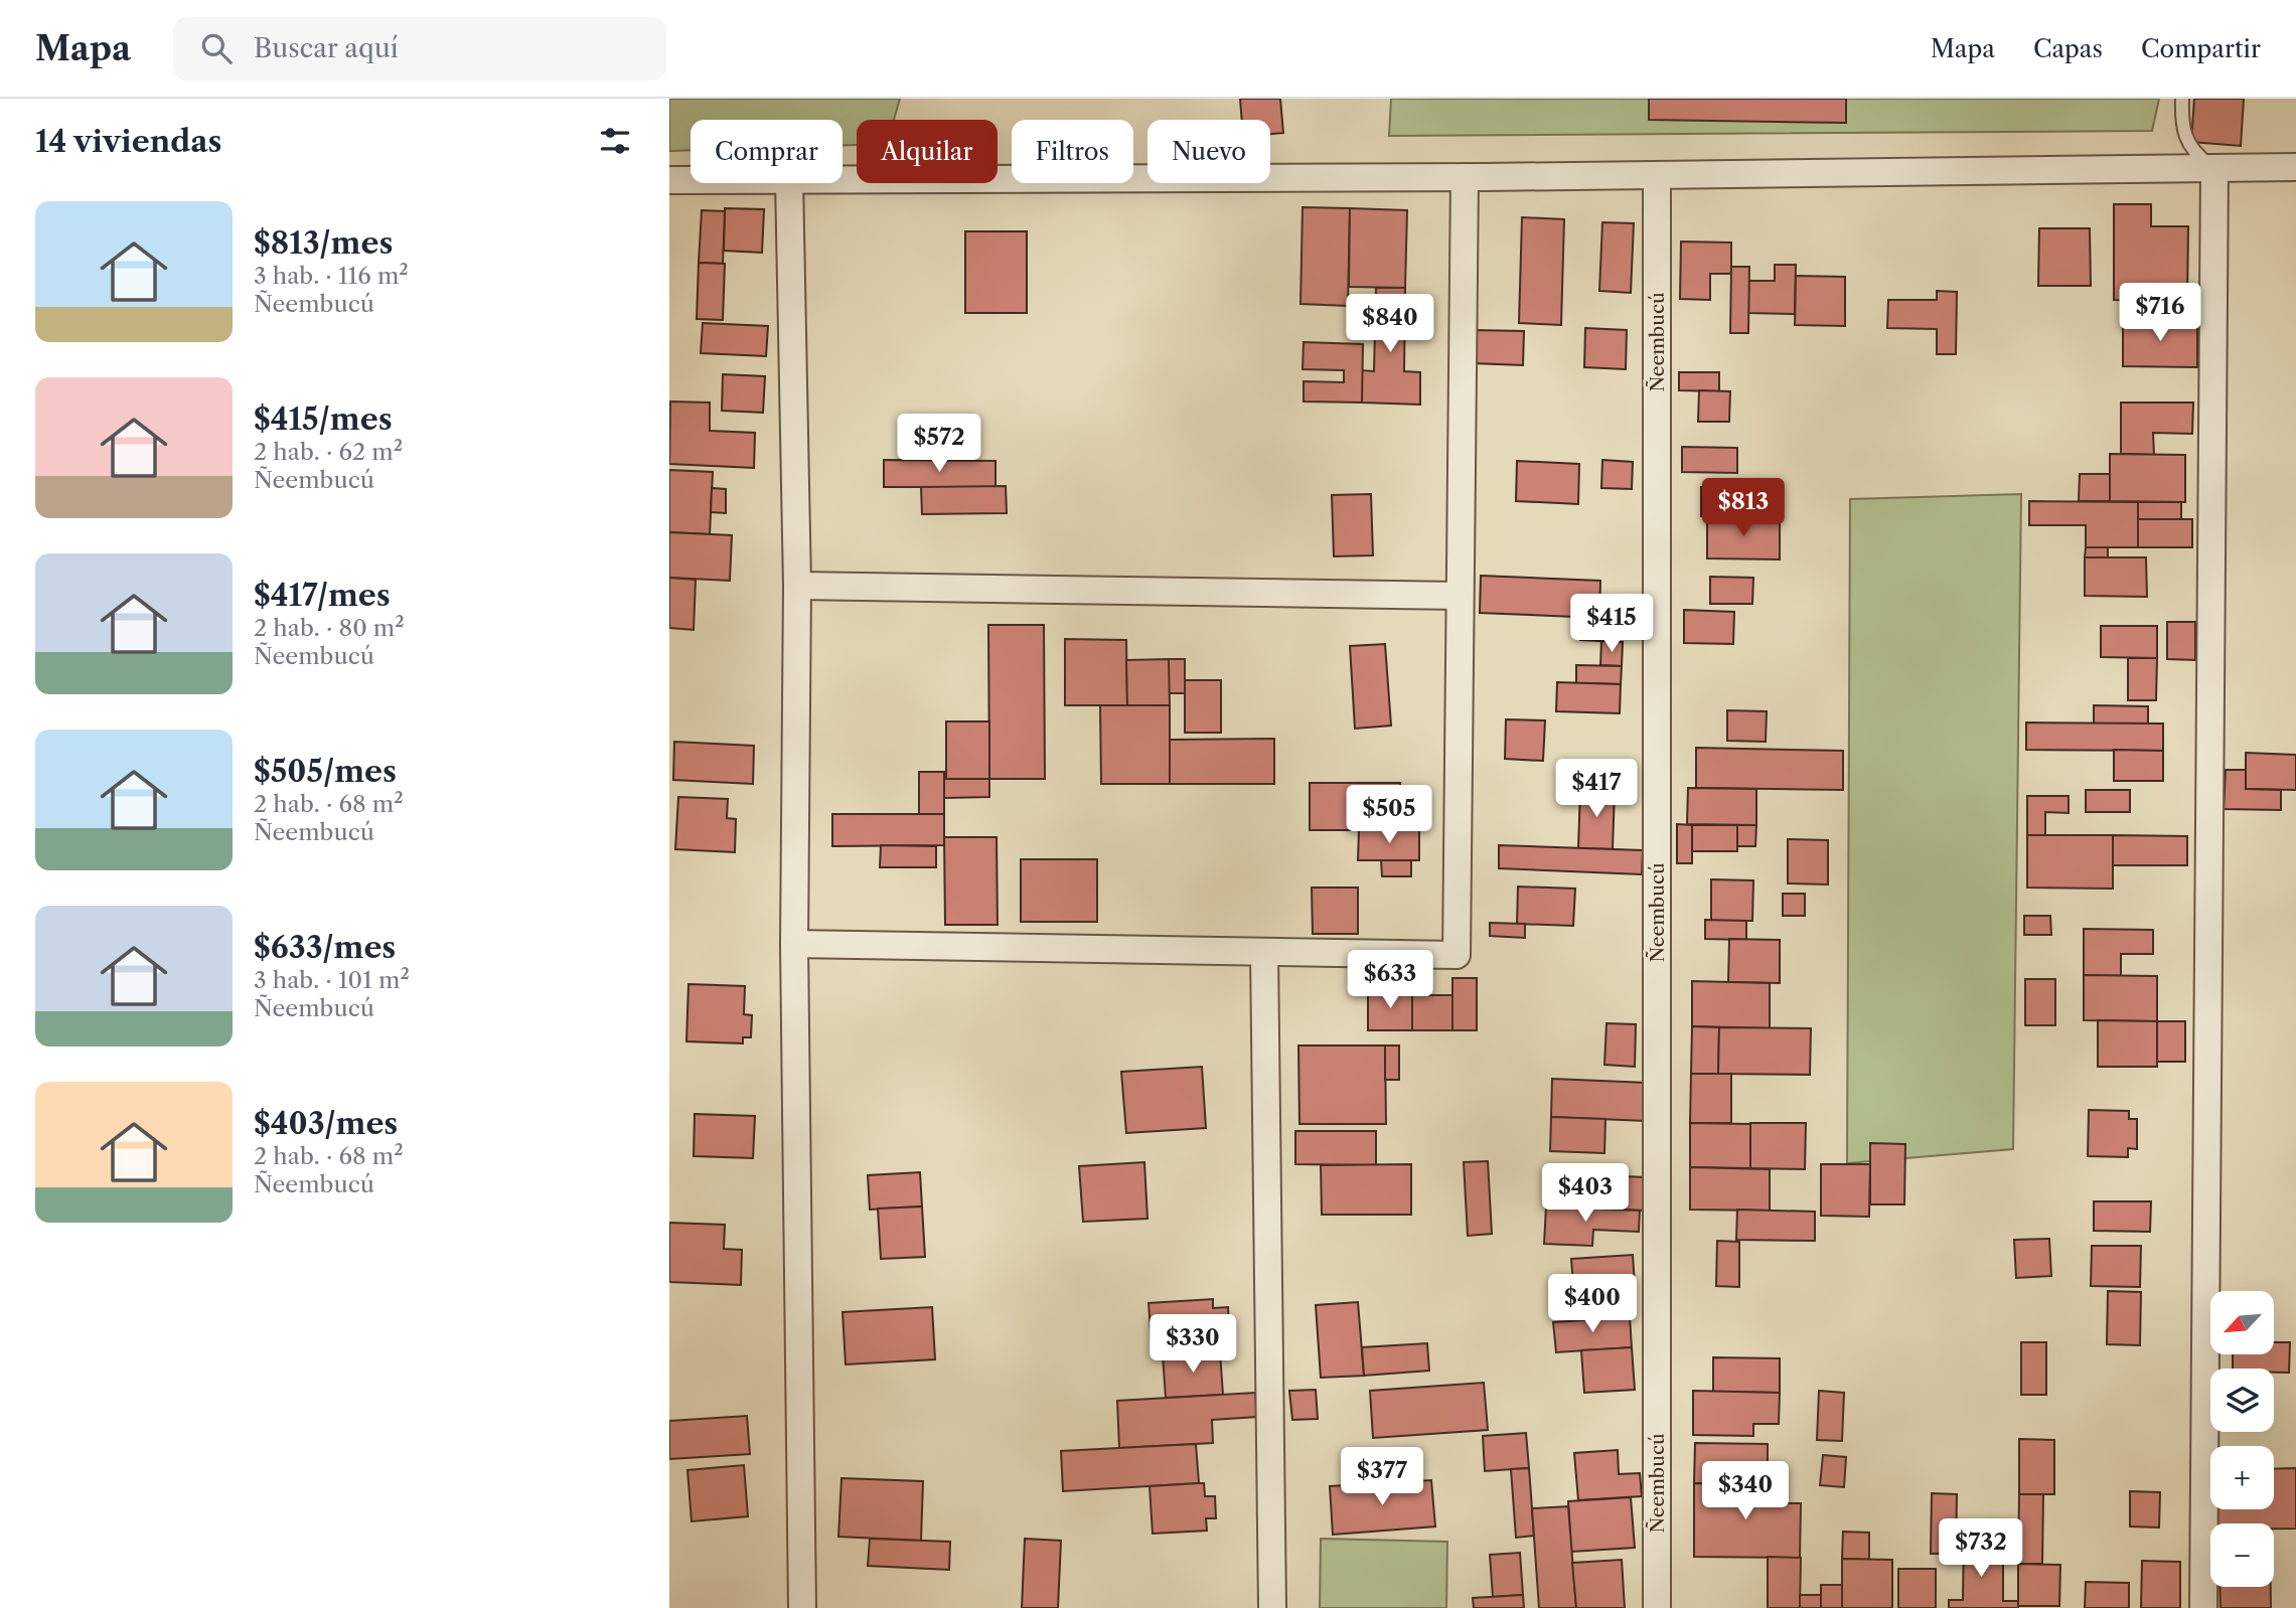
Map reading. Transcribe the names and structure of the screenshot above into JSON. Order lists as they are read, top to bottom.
{
  "streets": {
    "street": ["Ñeembucú"]
  },
  "north": "bottom left",
  "page": {
    "header": "Mapa",
    "search": "Buscar aquí",
    "nav": ["Mapa", "Capas", "Compartir"],
    "heading": "14 viviendas",
    "chip": [
      "Comprar",
      "Alquilar",
      "Filtros",
      "Nuevo"
    ],
    "list": [
      {
        "name": "$813/mes",
        "note": "3 hab. · 116 m² · Ñeembucú"
      },
      {
        "name": "$415/mes",
        "note": "2 hab. · 62 m² · Ñeembucú"
      },
      {
        "name": "$417/mes",
        "note": "2 hab. · 80 m² · Ñeembucú"
      },
      {
        "name": "$505/mes",
        "note": "2 hab. · 68 m² · Ñeembucú"
      },
      {
        "name": "$633/mes",
        "note": "3 hab. · 101 m² · Ñeembucú"
      },
      {
        "name": "$403/mes",
        "note": "2 hab. · 68 m² · Ñeembucú"
      }
    ],
    "price": [
      "$716",
      "$840",
      "$572",
      "$813",
      "$415",
      "$417",
      "$505",
      "$633",
      "$403",
      "$400",
      "$330",
      "$377",
      "$340",
      "$732"
    ],
    "map_buttons": ["+", "−"]
  }
}
